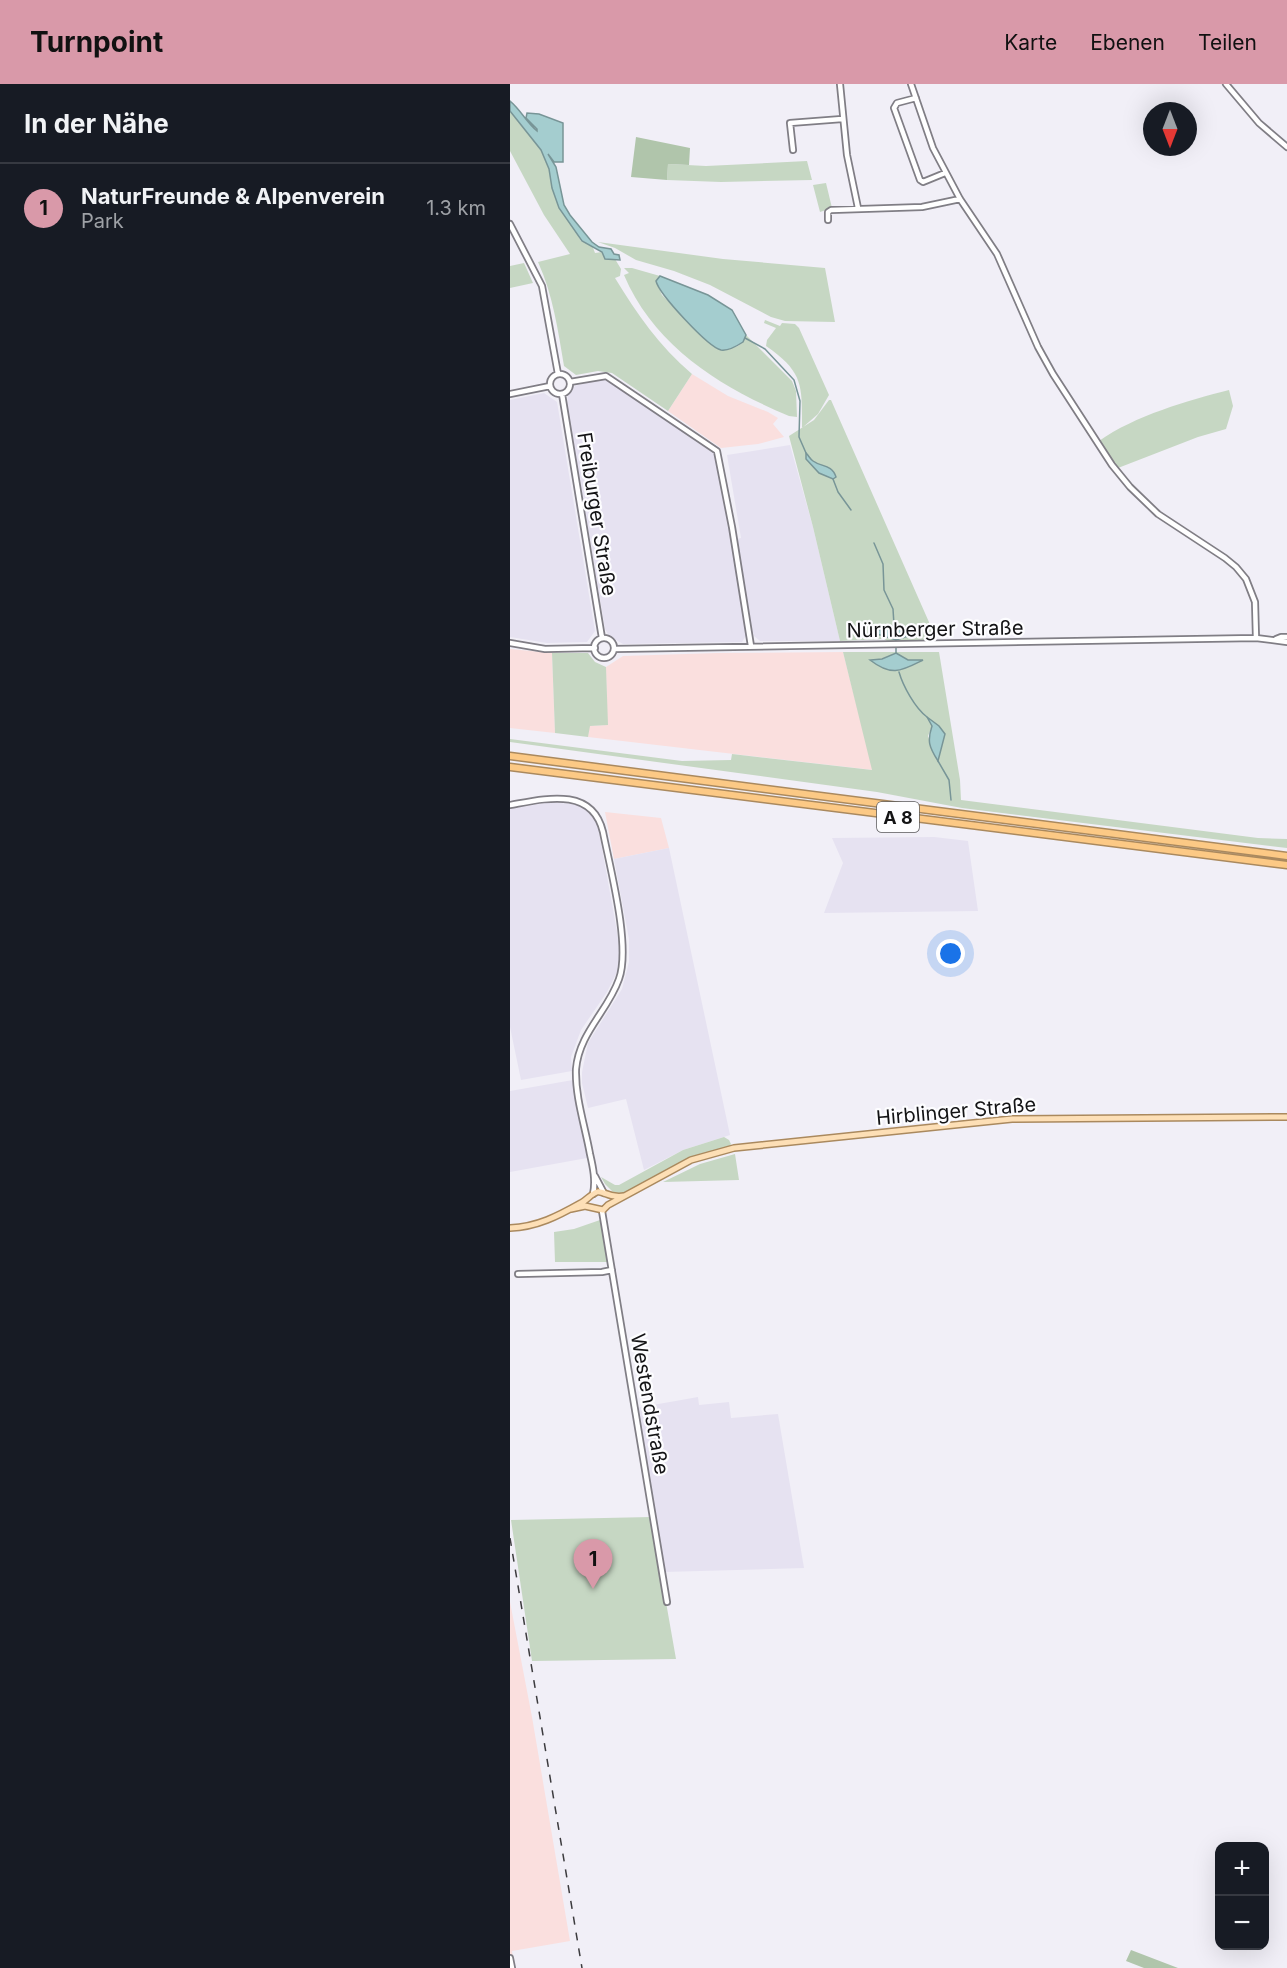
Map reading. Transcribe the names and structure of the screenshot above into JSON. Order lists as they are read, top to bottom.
{
  "streets": {
    "highway": ["A 8"],
    "main road": ["Hirblinger Straße"],
    "street": ["Freiburger Straße", "Nürnberger Straße", "Westendstraße"]
  },
  "crossings": [
    ["Freiburger Straße", "Nürnberger Straße"],
    ["Hirblinger Straße", "Westendstraße"]
  ],
  "north": "bottom",
  "page": {
    "header": "Turnpoint",
    "nav": ["Karte", "Ebenen", "Teilen"],
    "heading": "In der Nähe",
    "list": [
      {
        "mark": "1",
        "name": "NaturFreunde & Alpenverein",
        "note": "Park",
        "value": "1.3 km"
      }
    ],
    "pins": "1",
    "map_buttons": ["+", "−"]
  }
}
